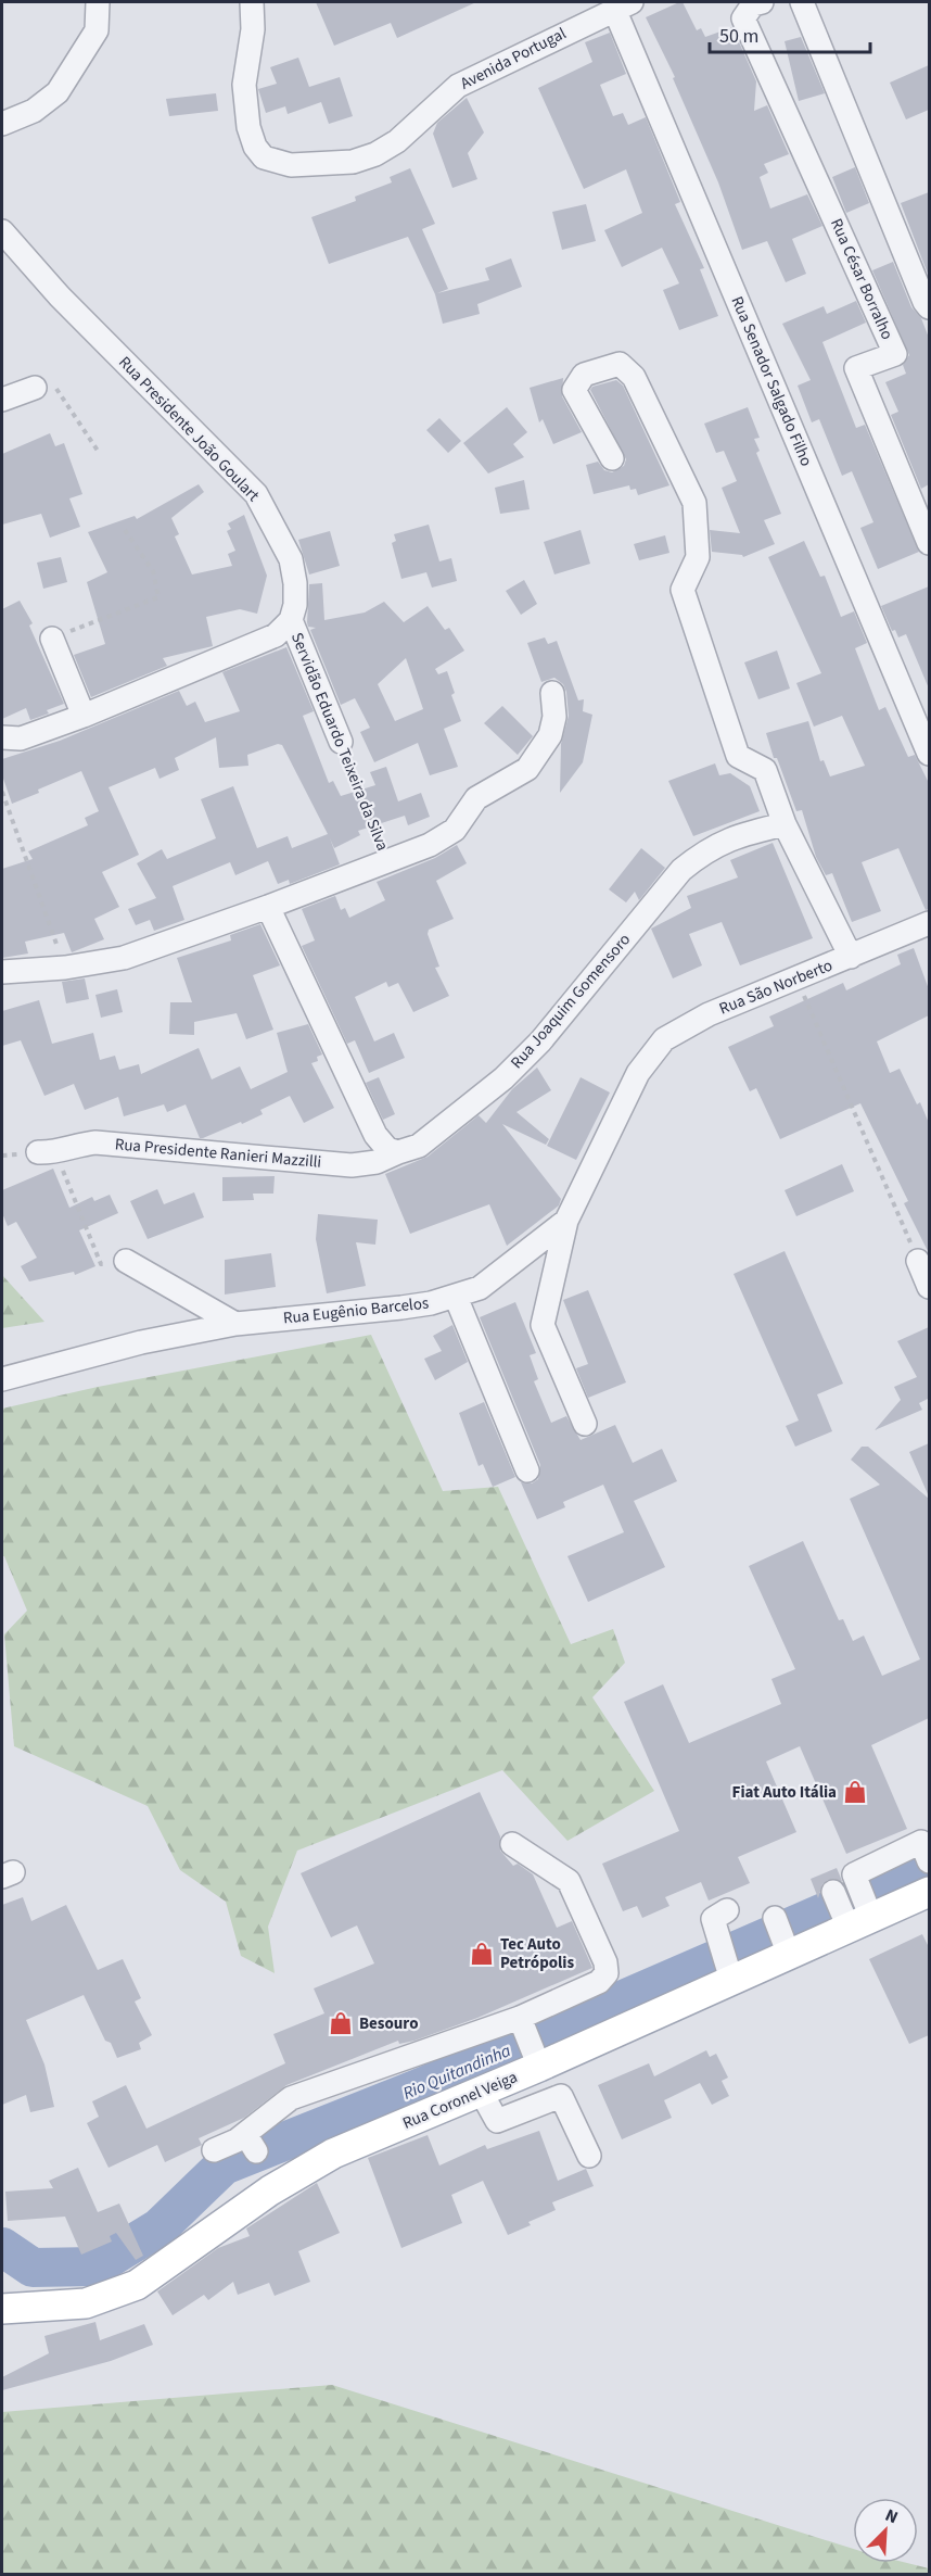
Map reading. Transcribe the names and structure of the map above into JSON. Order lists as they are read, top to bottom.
{
  "streets": {
    "main road": ["Rua Coronel Veiga"],
    "street": [
      "Avenida Portugal",
      "Rua César Borralho",
      "Rua Senador Salgado Filho",
      "Rua Presidente João Goulart",
      "Servidão Eduardo Teixeira da Silva",
      "Rua São Norberto",
      "Rua Joaquim Gomensoro",
      "Rua Presidente Ranieri Mazzilli",
      "Rua Eugênio Barcelos"
    ]
  },
  "crossings": [
    ["Avenida Portugal", "Rua Senador Salgado Filho"],
    ["Rua Presidente João Goulart", "Servidão Eduardo Teixeira da Silva"],
    ["Rua São Norberto", "Rua Eugênio Barcelos"],
    ["Rua Joaquim Gomensoro", "Rua Presidente Ranieri Mazzilli"]
  ],
  "water": ["Rio Quitandinha"],
  "places": {
    "shop": ["Fiat Auto Itália", "Tec Auto Petrópolis", "Besouro"]
  },
  "scale_bar": "50 m",
  "north": "top right"
}
